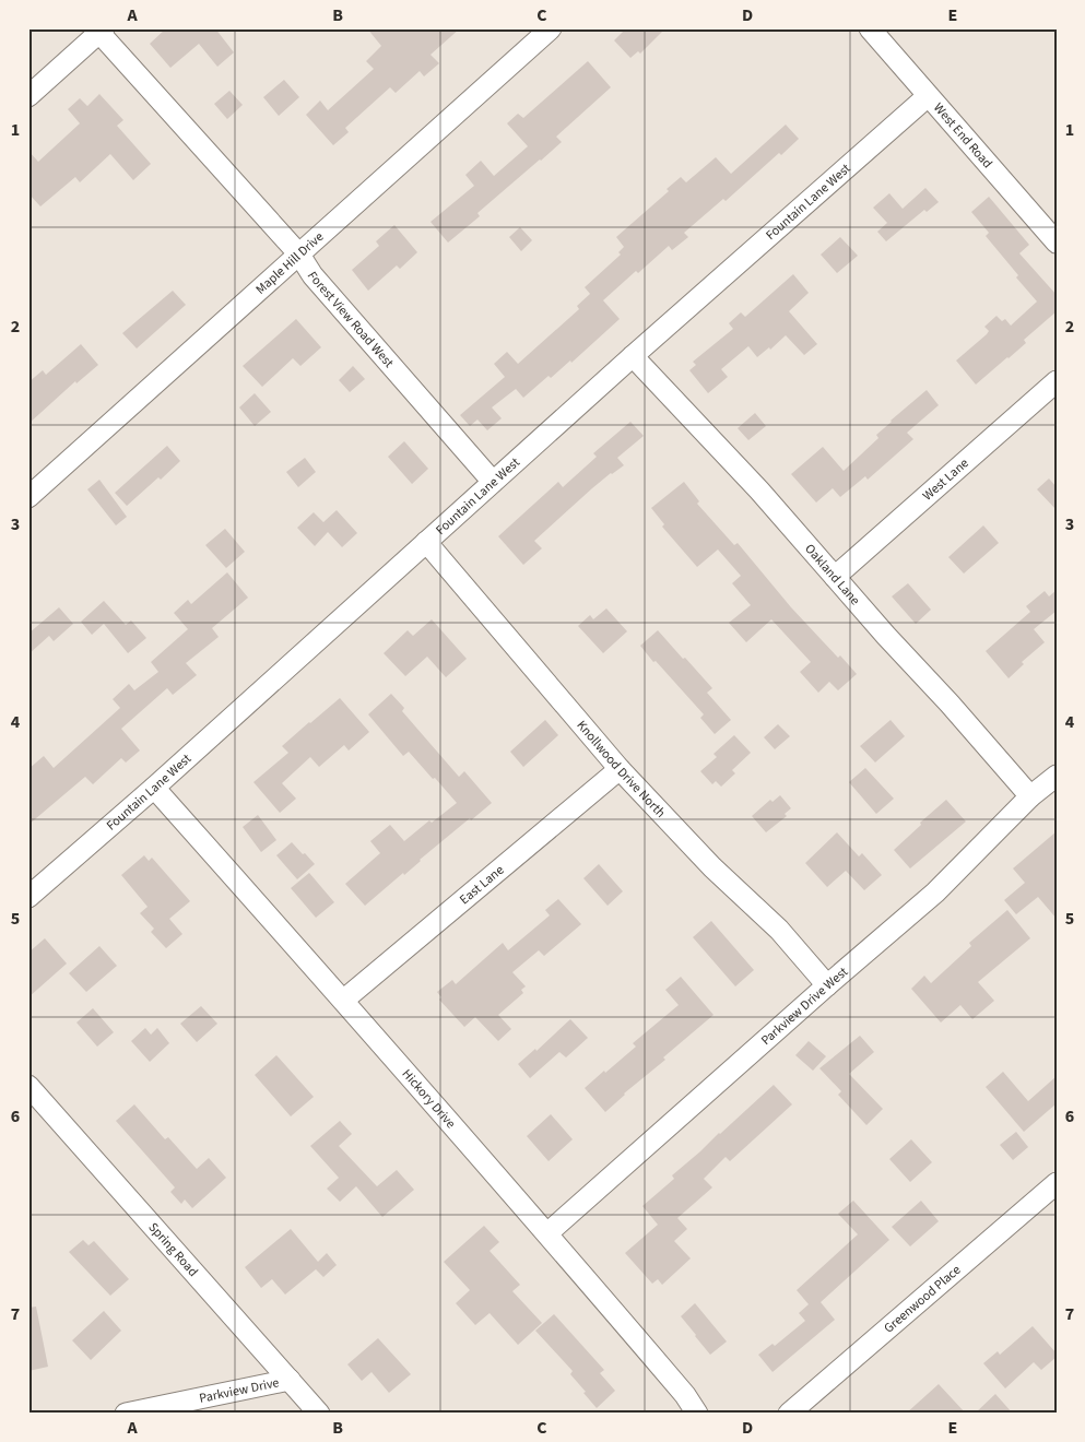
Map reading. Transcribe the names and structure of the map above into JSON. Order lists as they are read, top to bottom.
{
  "streets": {
    "street": [
      "West End Road",
      "Fountain Lane West",
      "Maple Hill Drive",
      "Forest View Road West",
      "West Lane",
      "Oakland Lane",
      "Knollwood Drive North",
      "East Lane",
      "Parkview Drive West",
      "Hickory Drive",
      "Spring Road",
      "Greenwood Place",
      "Parkview Drive"
    ]
  },
  "crossings": [
    ["West End Road", "Fountain Lane West"],
    ["Fountain Lane West", "Forest View Road West"],
    ["Fountain Lane West", "Oakland Lane"],
    ["Fountain Lane West", "Knollwood Drive North"],
    ["Fountain Lane West", "Hickory Drive"],
    ["Maple Hill Drive", "Forest View Road West"],
    ["West Lane", "Oakland Lane"],
    ["Oakland Lane", "Parkview Drive West"],
    ["Knollwood Drive North", "East Lane"],
    ["Knollwood Drive North", "Parkview Drive West"],
    ["East Lane", "Hickory Drive"],
    ["Parkview Drive West", "Hickory Drive"],
    ["Spring Road", "Parkview Drive"]
  ],
  "grid": {
    "columns": [
      "A",
      "B",
      "C",
      "D",
      "E"
    ],
    "rows": [
      "1",
      "2",
      "3",
      "4",
      "5",
      "6",
      "7"
    ]
  }
}
